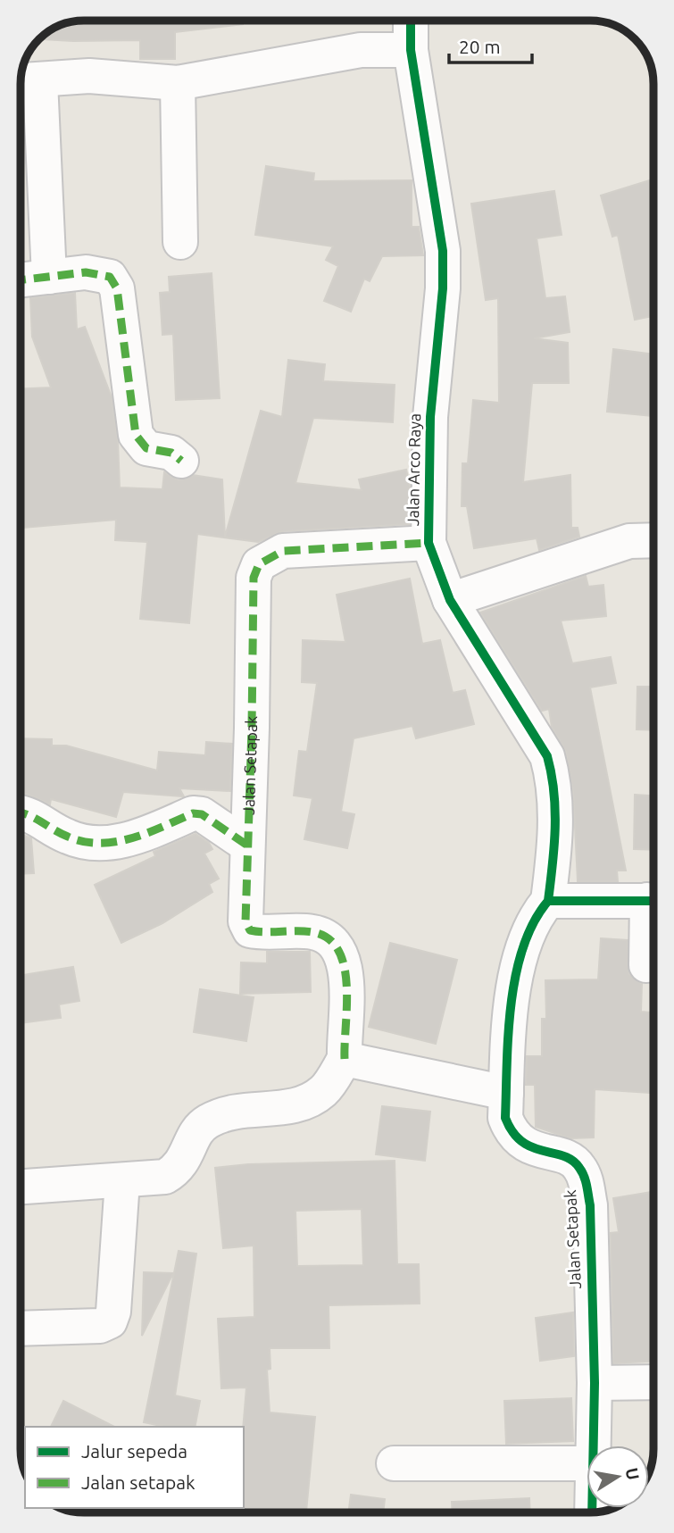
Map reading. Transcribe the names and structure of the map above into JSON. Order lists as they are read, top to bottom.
{
  "streets": {
    "street": ["Jalan Arco Raya", "Jalan Setapak"]
  },
  "crossings": [
    ["Jalan Arco Raya", "Jalan Setapak"]
  ],
  "legend": ["Jalur sepeda", "Jalan setapak"],
  "scale_bar": "20 m",
  "north": "right"
}
